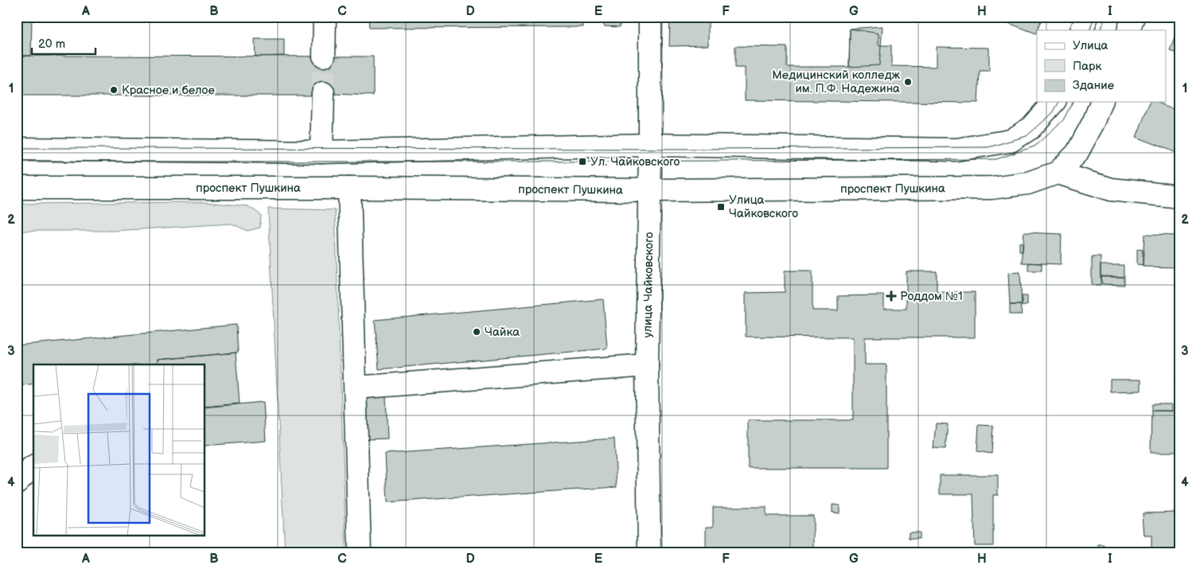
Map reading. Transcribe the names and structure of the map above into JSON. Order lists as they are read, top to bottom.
{
  "streets": {
    "main road": ["проспект Пушкина", "улица Чайковского"]
  },
  "crossings": [
    ["проспект Пушкина", "улица Чайковского"]
  ],
  "places": {
    "other": ["Медицинский колледж им. П.Ф. Надежина", "Красное и белое", "Чайка"],
    "transit": ["Ул. Чайковского", "Улица Чайковского"],
    "health": ["Роддом №1"]
  },
  "legend": ["Улица", "Парк", "Здание"],
  "scale_bar": "20 m",
  "grid": {
    "columns": [
      "A",
      "B",
      "C",
      "D",
      "E",
      "F",
      "G",
      "H",
      "I"
    ],
    "rows": [
      "1",
      "2",
      "3",
      "4"
    ]
  }
}
